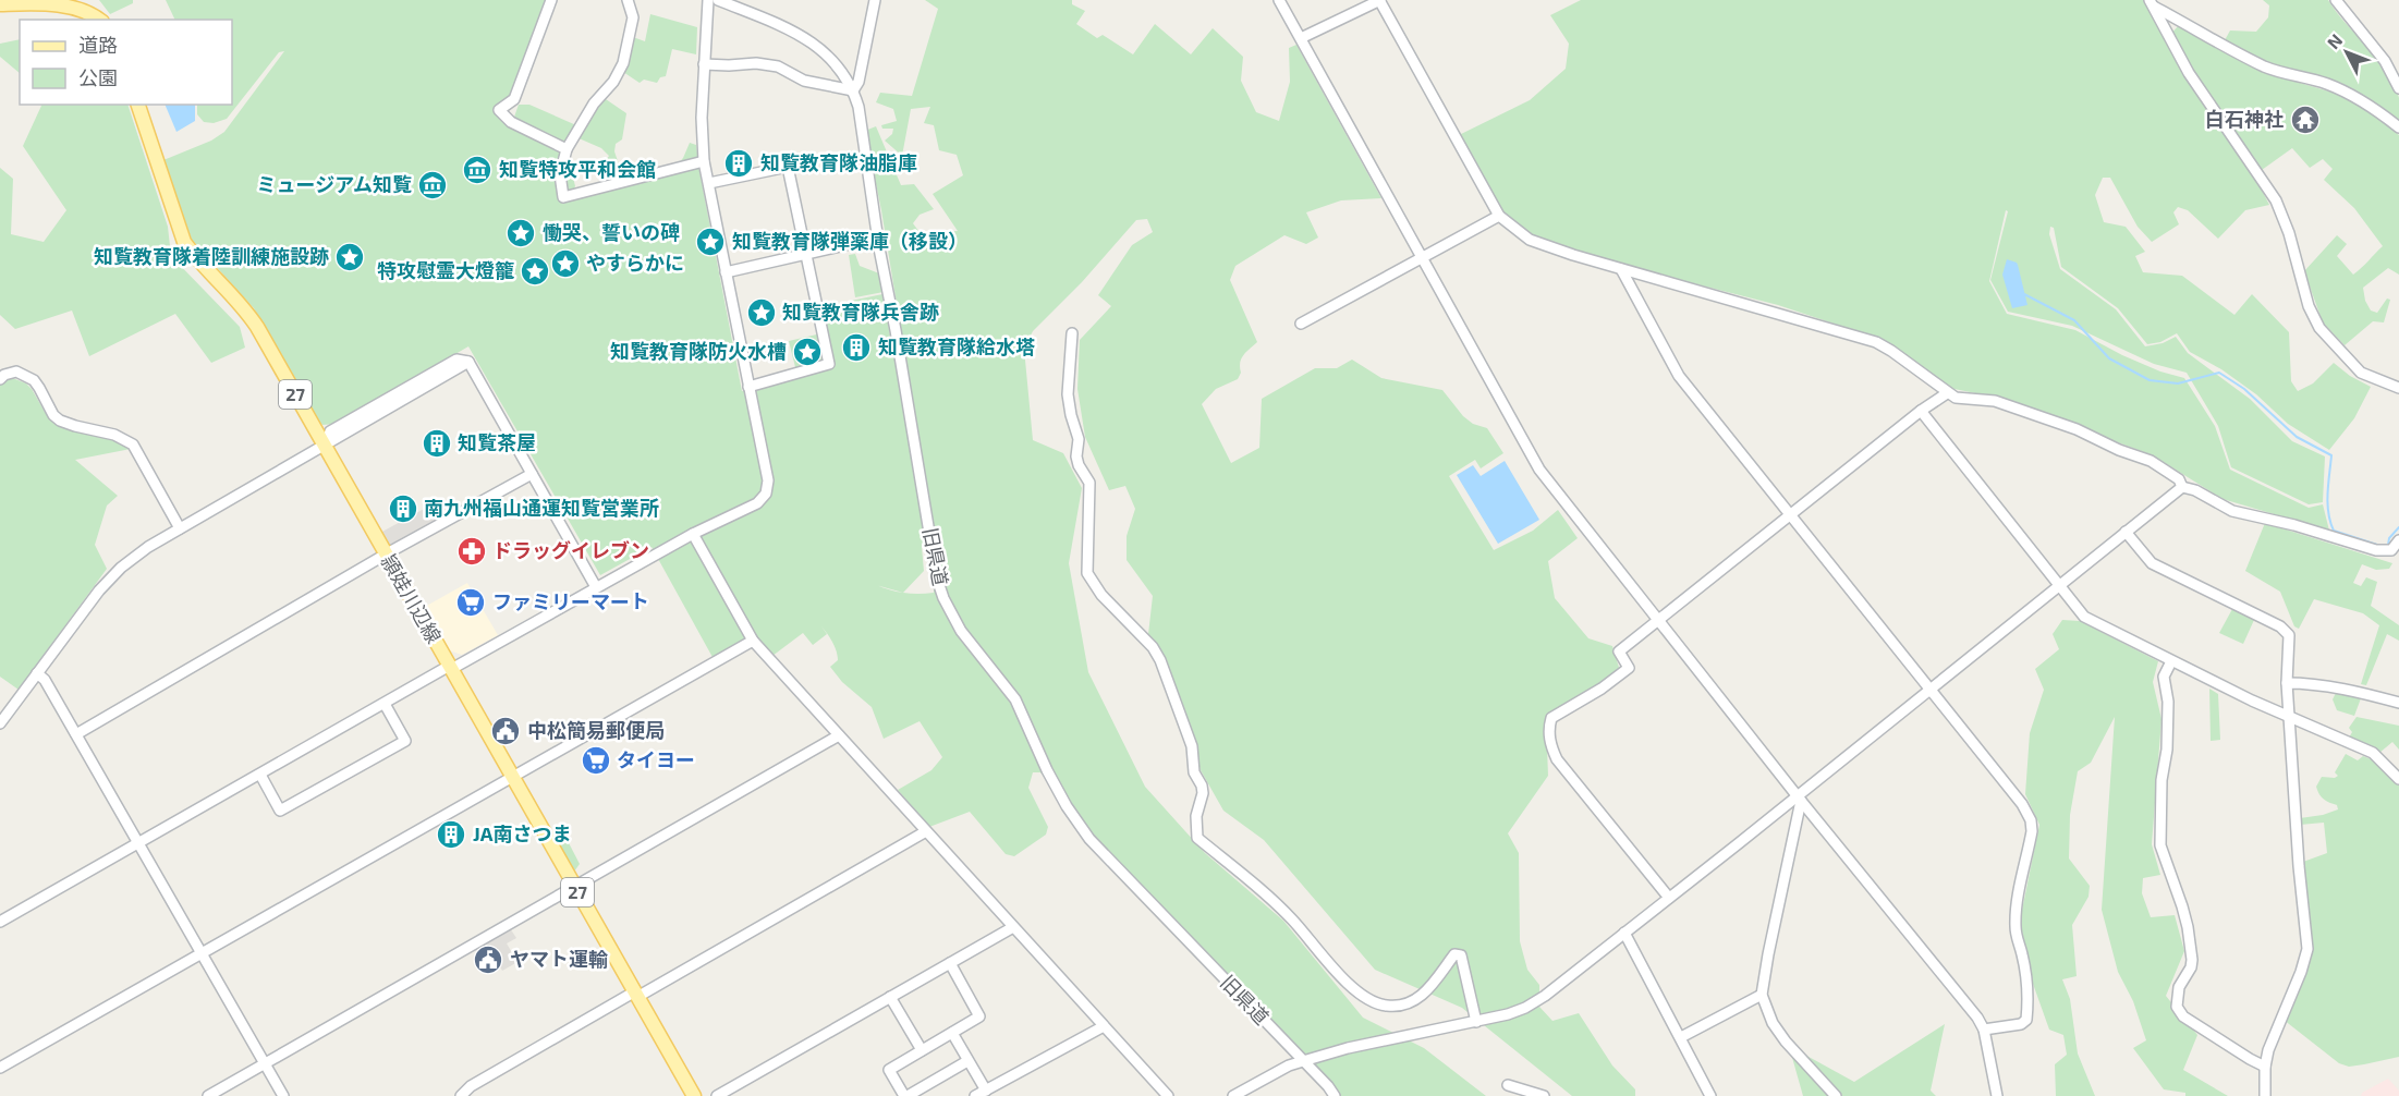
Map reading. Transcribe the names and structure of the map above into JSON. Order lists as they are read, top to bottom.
{
  "streets": {
    "main road": ["27", "頴娃川辺線"],
    "street": ["旧県道"]
  },
  "places": {
    "temple": ["白石神社"],
    "building": [
      "知覧教育隊油脂庫",
      "知覧教育隊給水塔",
      "知覧茶屋",
      "南九州福山通運知覧営業所",
      "JA南さつま"
    ],
    "museum": ["知覧特攻平和会館", "ミュージアム知覧"],
    "place": [
      "慟哭、誓いの碑",
      "知覧教育隊弾薬庫（移設）",
      "知覧教育隊着陸訓練施設跡",
      "やすらかに",
      "特攻慰霊大燈籠",
      "知覧教育隊兵舎跡",
      "知覧教育隊防火水槽"
    ],
    "pharmacy": ["ドラッグイレブン"],
    "supermarket": ["ファミリーマート", "タイヨー"],
    "public building": ["中松簡易郵便局", "ヤマト運輸"]
  },
  "legend": ["道路", "公園"],
  "north": "top left"
}
